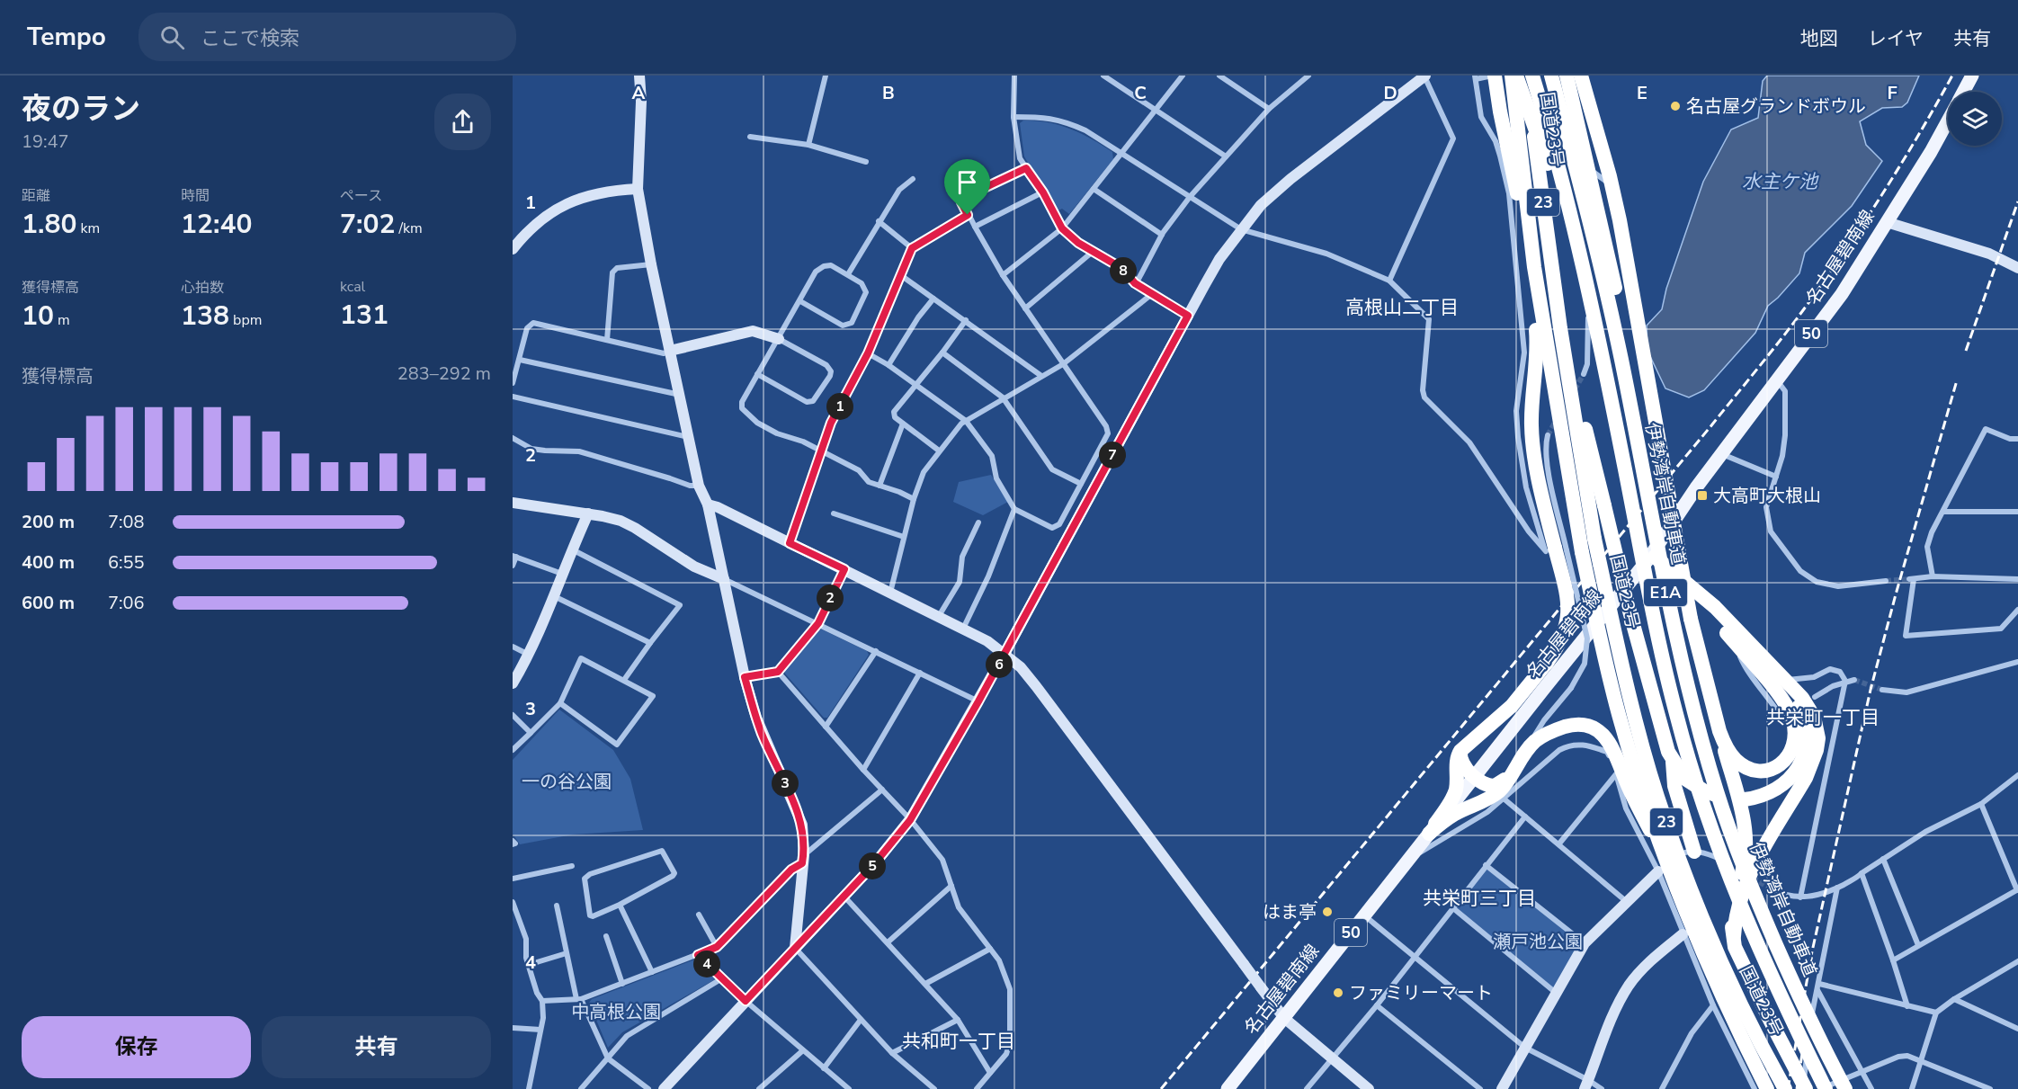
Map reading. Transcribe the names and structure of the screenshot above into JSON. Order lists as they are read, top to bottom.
{
  "streets": {
    "highway": [
      "国道23号",
      "23",
      "伊勢湾岸自動車道",
      "E1A"
    ],
    "main road": ["名古屋碧南線", "50"]
  },
  "districts": [
    "高根山二丁目",
    "共栄町一丁目",
    "共栄町三丁目",
    "共和町一丁目"
  ],
  "water": ["水主ケ池"],
  "parks": ["一の谷公園", "瀬戸池公園", "中高根公園"],
  "places": {
    "other": ["名古屋グランドボウル", "はま亭", "ファミリーマート"],
    "transit": ["大高町大根山"]
  },
  "page": {
    "header": "Tempo",
    "search": "ここで検索",
    "nav": ["地図", "レイヤ", "共有"],
    "heading": ["夜のラン", "19:47"],
    "stats": [
      ["距離", "1.80 km"],
      ["時間", "12:40"],
      ["ペース", "7:02 /km"],
      ["獲得標高", "10 m"],
      ["心拍数", "138 bpm"],
      ["kcal", "131"]
    ],
    "pins": [
      "8",
      "1",
      "7",
      "2",
      "6",
      "3",
      "5",
      "4"
    ],
    "chart": ["獲得標高", "283–292 m"],
    "list": [
      {
        "name": "200 m",
        "note": "7:08"
      },
      {
        "name": "400 m",
        "note": "6:55"
      },
      {
        "name": "600 m",
        "note": "7:06"
      }
    ],
    "buttons": ["保存", "共有"]
  },
  "grid": {
    "columns": [
      "A",
      "B",
      "C",
      "D",
      "E",
      "F"
    ],
    "rows": [
      "1",
      "2",
      "3",
      "4"
    ]
  }
}
